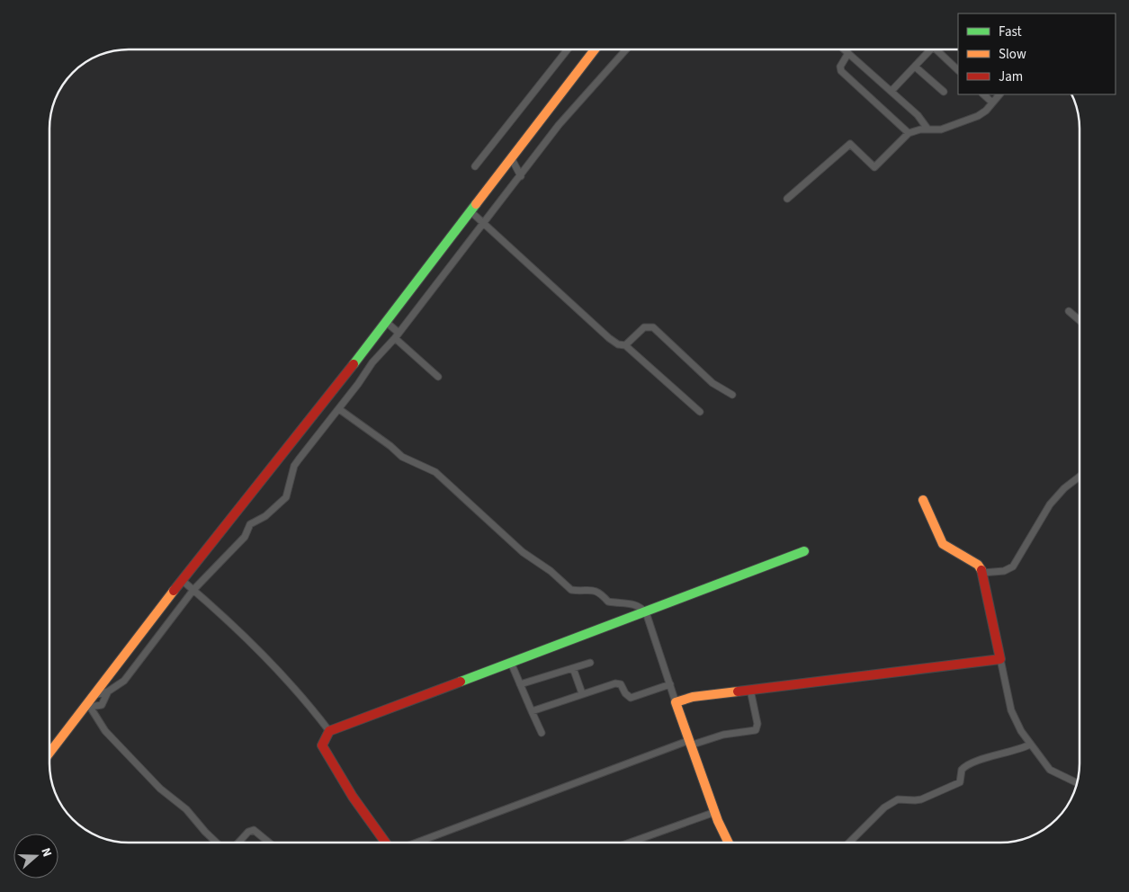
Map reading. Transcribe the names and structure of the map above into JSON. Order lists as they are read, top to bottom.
{
  "legend": ["Fast", "Slow", "Jam"],
  "north": "right"
}
